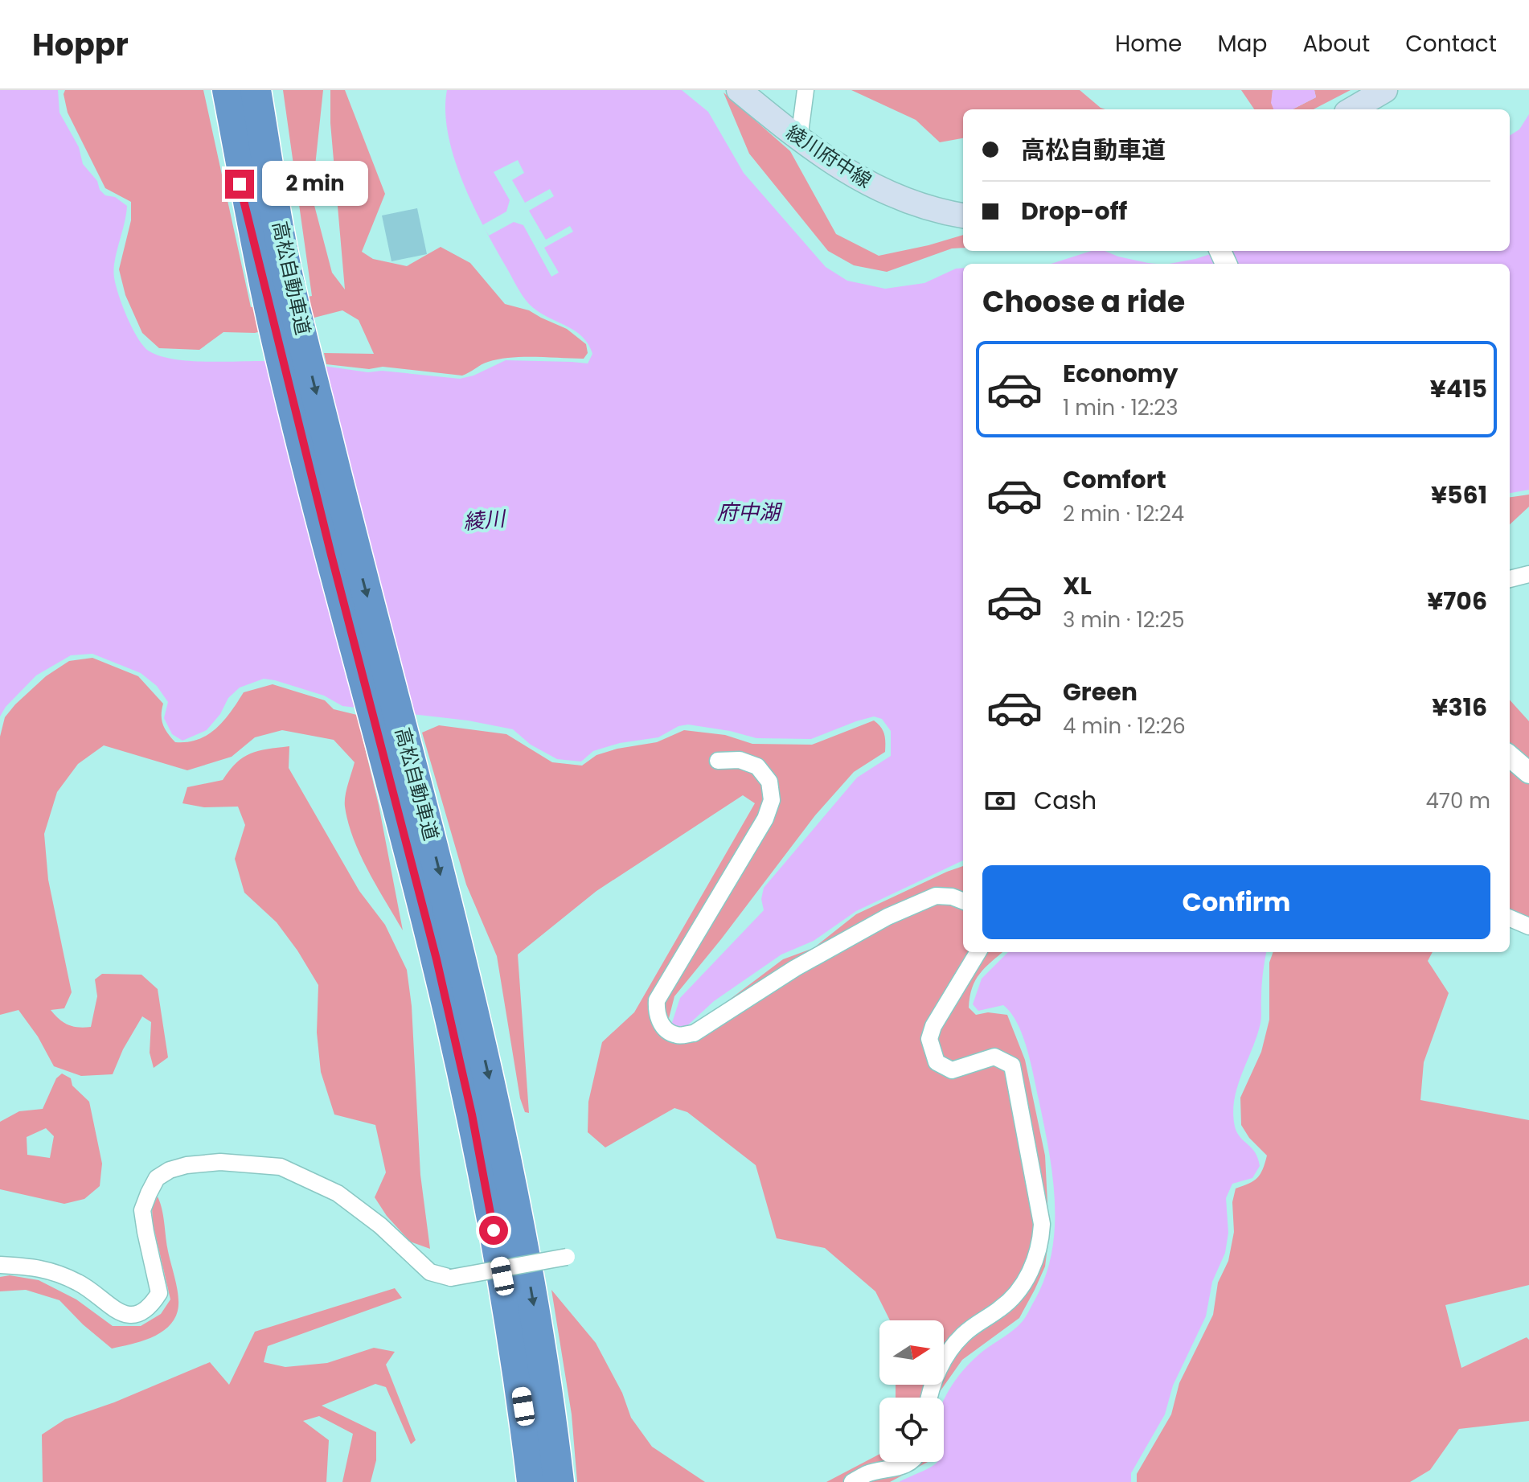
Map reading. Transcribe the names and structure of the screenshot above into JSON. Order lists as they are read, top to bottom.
{
  "streets": {
    "highway": ["高松自動車道"],
    "main road": ["綾川府中線"]
  },
  "water": ["府中湖", "綾川"],
  "north": "right",
  "page": {
    "header": "Hoppr",
    "nav": [
      "Home",
      "Map",
      "About",
      "Contact"
    ],
    "banner": ["高松自動車道", "Drop-off"],
    "bubble": "2 min",
    "heading": "Choose a ride",
    "list": [
      {
        "name": "Economy",
        "note": "1 min · 12:23",
        "value": "¥415"
      },
      {
        "name": "Comfort",
        "note": "2 min · 12:24",
        "value": "¥561"
      },
      {
        "name": "XL",
        "note": "3 min · 12:25",
        "value": "¥706"
      },
      {
        "name": "Green",
        "note": "4 min · 12:26",
        "value": "¥316"
      }
    ],
    "pay": ["Cash", "470 m"],
    "buttons": "Confirm"
  }
}
